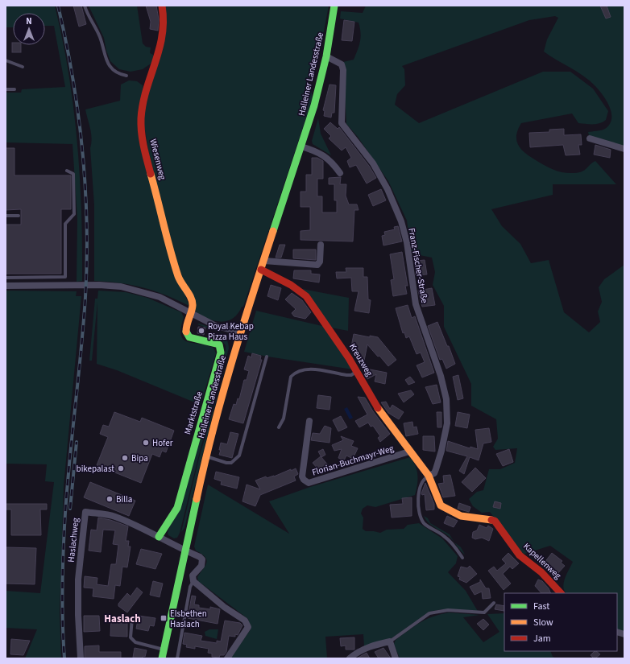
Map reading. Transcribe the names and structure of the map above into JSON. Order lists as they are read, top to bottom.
{
  "streets": {
    "street": [
      "Halleiner Landesstraße",
      "Wiesenweg",
      "Franz-Fischer-Straße",
      "Kreuzweg",
      "Marktstraße",
      "Florian-Buchmayr-Weg",
      "Haslachweg",
      "Kapellenweg"
    ]
  },
  "crossings": [
    ["Halleiner Landesstraße", "Franz-Fischer-Straße"],
    ["Halleiner Landesstraße", "Kreuzweg"],
    ["Halleiner Landesstraße", "Haslachweg"],
    ["Wiesenweg", "Marktstraße"],
    ["Franz-Fischer-Straße", "Kreuzweg"],
    ["Franz-Fischer-Straße", "Kapellenweg"],
    ["Kreuzweg", "Florian-Buchmayr-Weg"],
    ["Kreuzweg", "Kapellenweg"],
    ["Marktstraße", "Haslachweg"]
  ],
  "districts": ["Haslach"],
  "places": {
    "other": [
      "Royal Kebap Pizza Haus",
      "Hofer",
      "Bipa",
      "bikepalast",
      "Billa"
    ],
    "transit": ["Elsbethen Haslach"]
  },
  "legend": ["Fast", "Slow", "Jam"],
  "north": "top"
}
